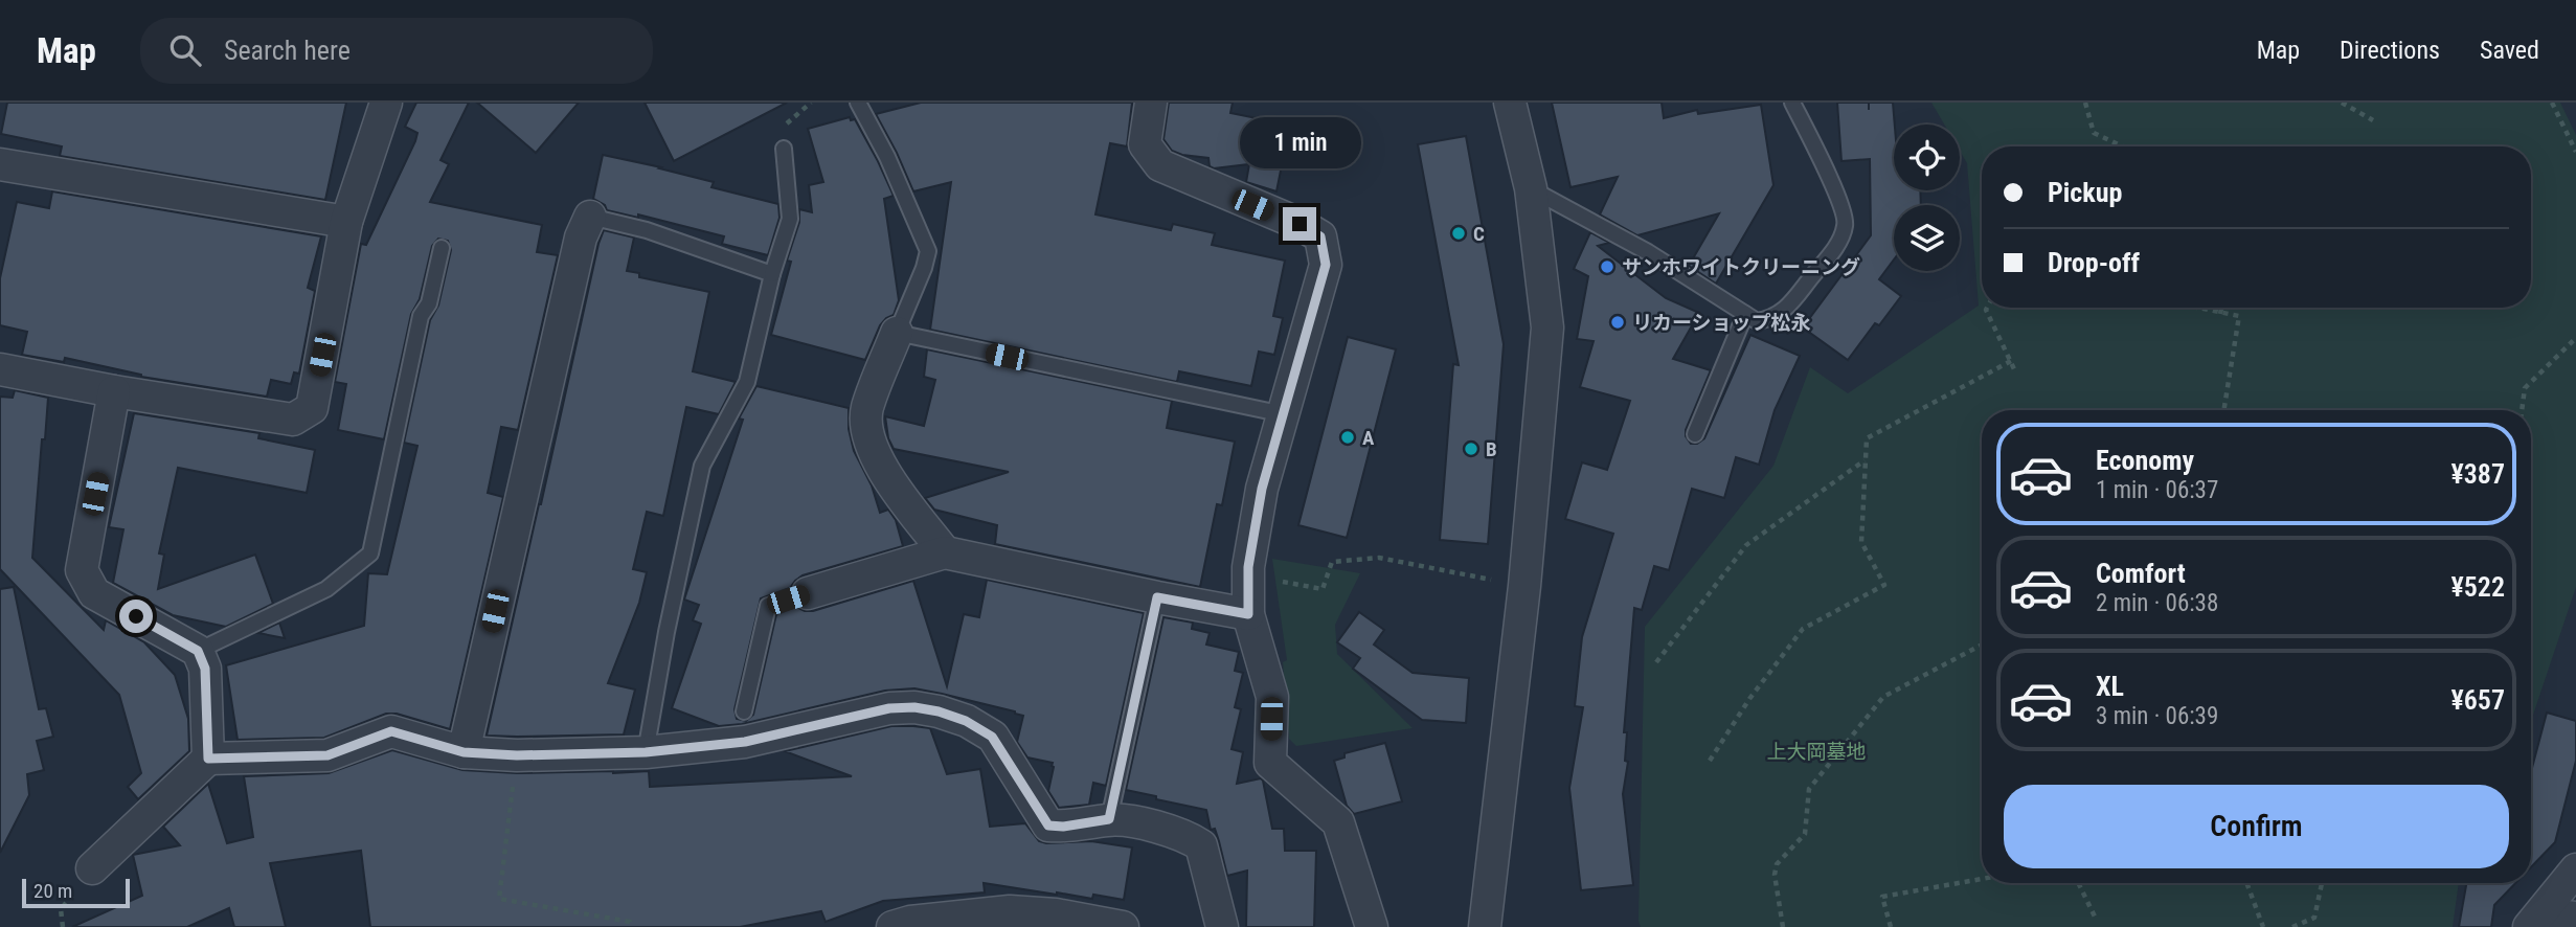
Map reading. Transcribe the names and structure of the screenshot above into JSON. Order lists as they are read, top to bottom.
{
  "parks": ["上大岡墓地"],
  "places": [
    "C",
    "サンホワイトクリーニング",
    "リカーショップ松永",
    "A",
    "B"
  ],
  "scale_bar": "20 m",
  "page": {
    "header": "Map",
    "search": "Search here",
    "nav": ["Map", "Directions", "Saved"],
    "bubble": "1 min",
    "banner": ["Pickup", "Drop-off"],
    "list": [
      {
        "name": "Economy",
        "note": "1 min · 06:37",
        "value": "¥387"
      },
      {
        "name": "Comfort",
        "note": "2 min · 06:38",
        "value": "¥522"
      },
      {
        "name": "XL",
        "note": "3 min · 06:39",
        "value": "¥657"
      }
    ],
    "buttons": "Confirm",
    "scale": "20 m"
  }
}
